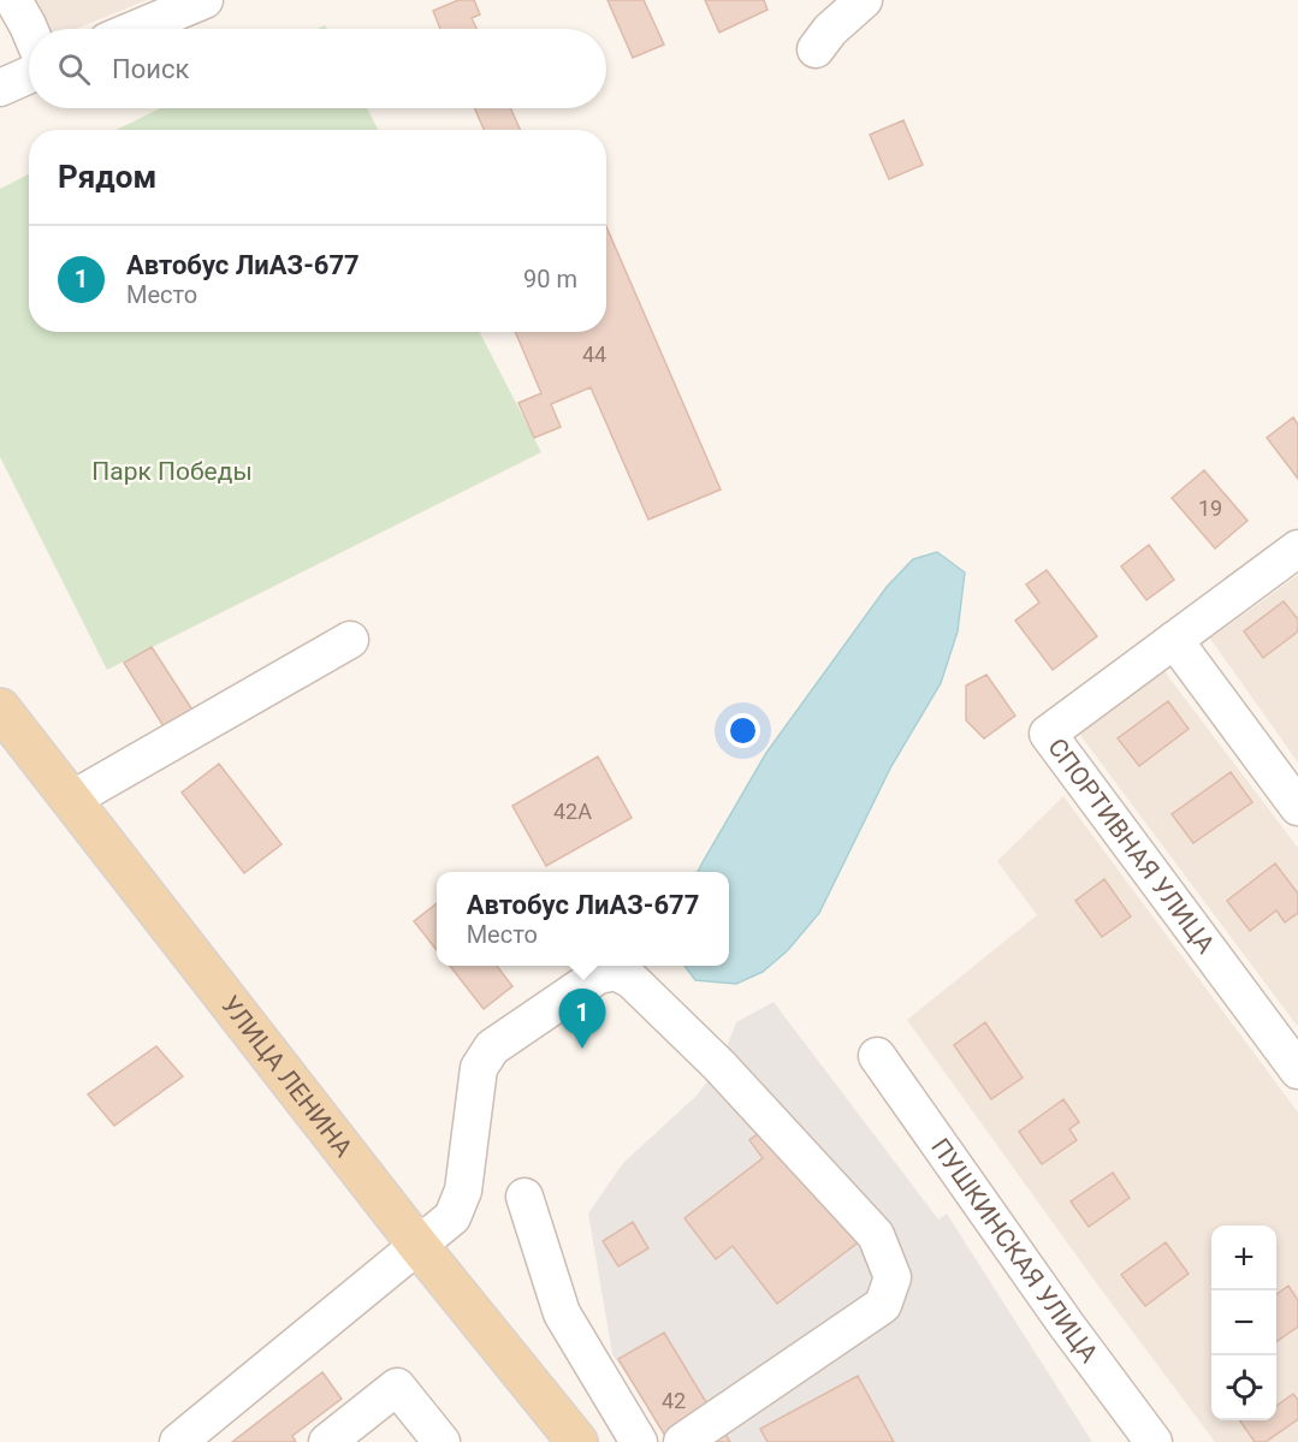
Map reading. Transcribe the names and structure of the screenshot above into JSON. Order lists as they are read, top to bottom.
{
  "streets": {
    "main road": ["УЛИЦА ЛЕНИНА"],
    "street": ["СПОРТИВНАЯ УЛИЦА", "ПУШКИНСКАЯ УЛИЦА"]
  },
  "parks": ["Парк Победы"],
  "house_numbers": [
    "44",
    "19",
    "42А",
    "42"
  ],
  "page": {
    "search": "Поиск",
    "heading": "Рядом",
    "list": [
      {
        "mark": "1",
        "name": "Автобус ЛиАЗ-677",
        "note": "Место",
        "value": "90 m"
      }
    ],
    "popup": ["Автобус ЛиАЗ-677", "Место"],
    "pins": "1",
    "map_buttons": ["+", "−"]
  }
}
